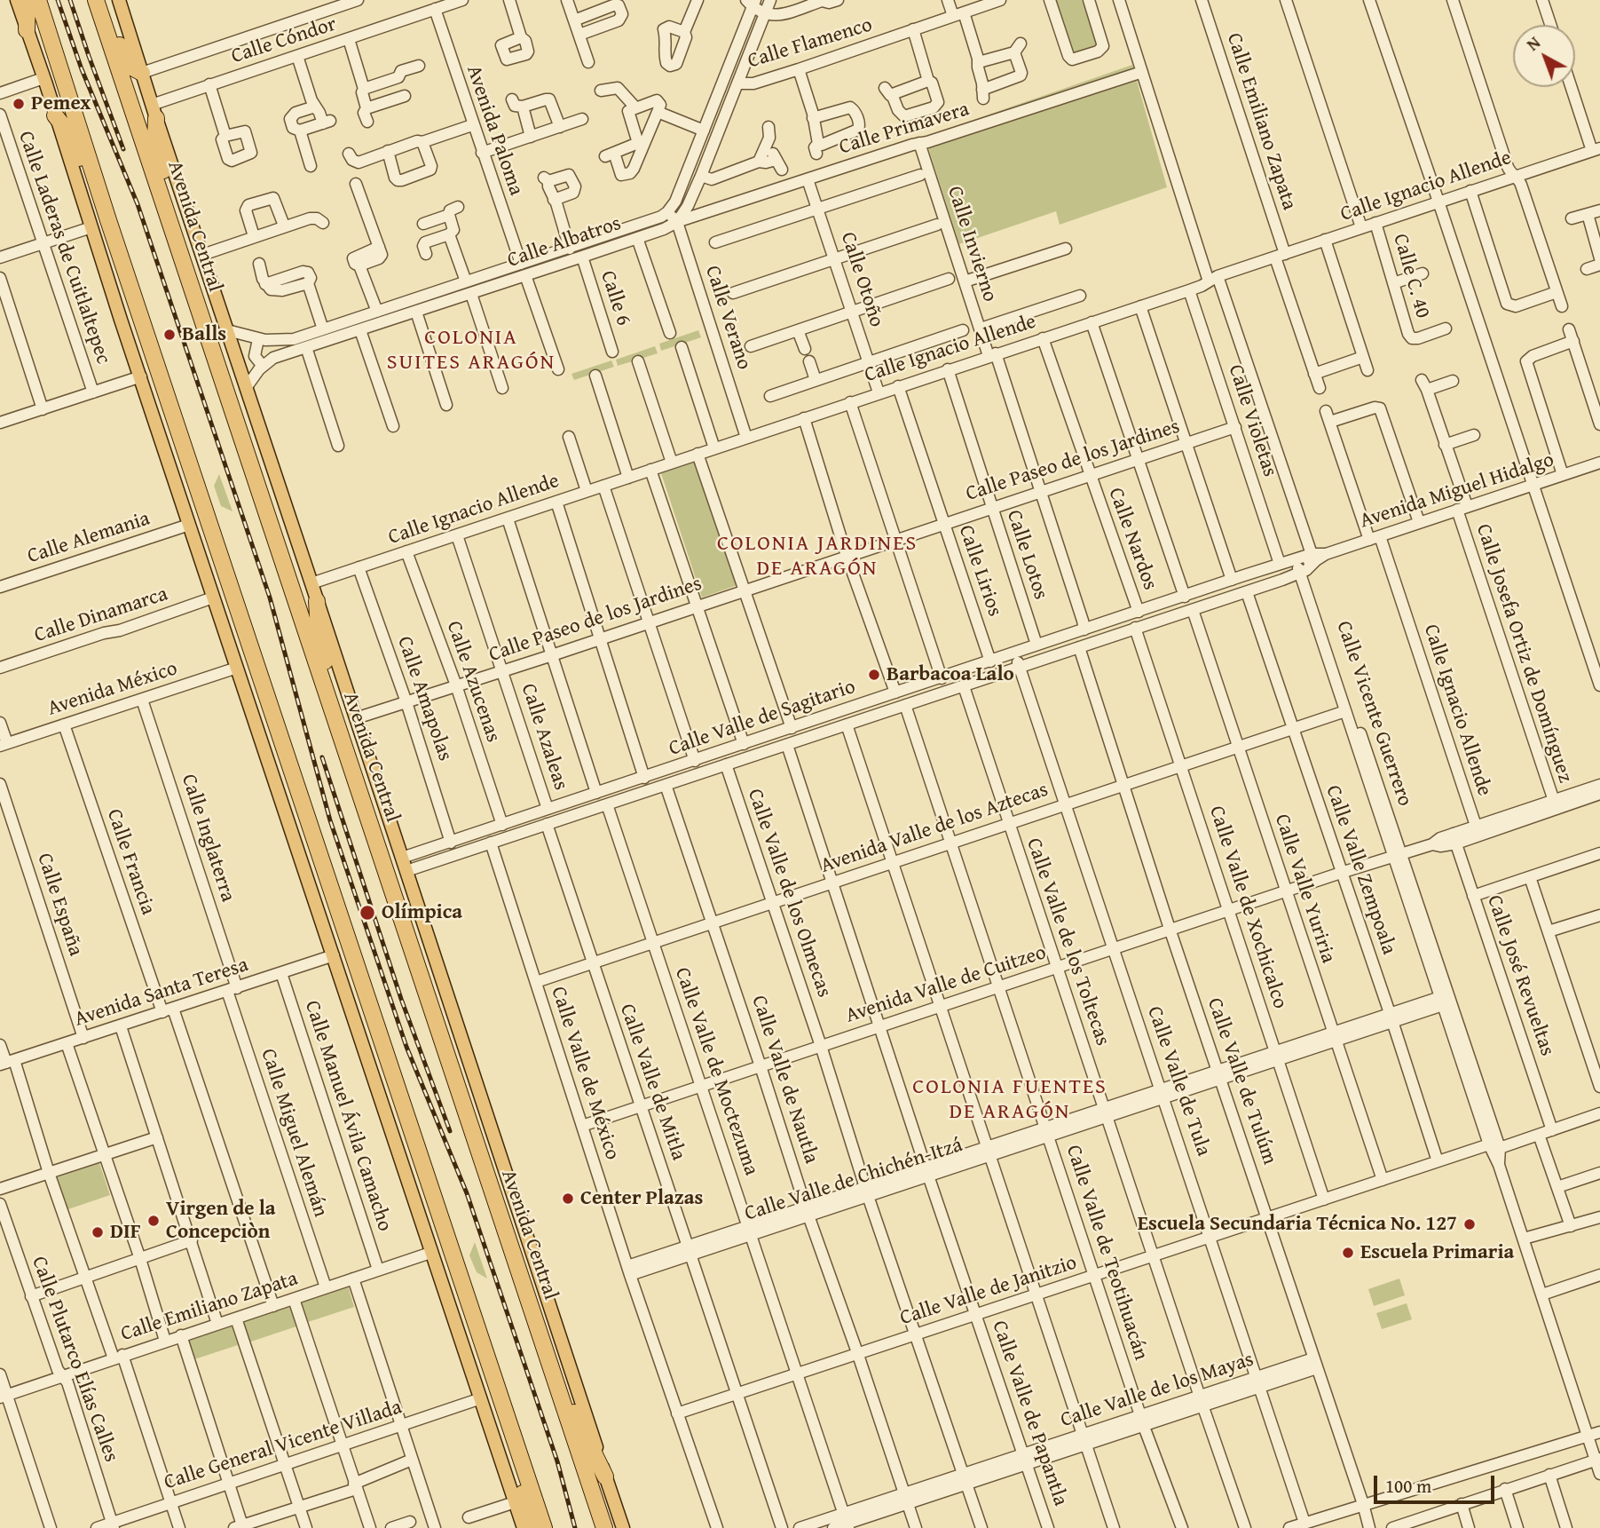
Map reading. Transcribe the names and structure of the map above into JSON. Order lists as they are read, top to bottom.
{
  "streets": {
    "highway": ["Avenida Central"],
    "street": [
      "Calle Cóndor",
      "Calle Flamenco",
      "Calle Emiliano Zapata",
      "Calle Primavera",
      "Avenida Paloma",
      "Calle Ignacio Allende",
      "Calle Albatros",
      "Calle Invierno",
      "Calle Laderas de Cuitlaltepec",
      "Calle C. 40",
      "Calle Otoño",
      "Calle 6",
      "Calle Verano",
      "Calle Violetas",
      "Calle Paseo de los Jardines",
      "Avenida Miguel Hidalgo",
      "Calle Alemania",
      "Calle Nardos",
      "Calle Lotos",
      "Calle Lirios",
      "Calle Dinamarca",
      "Calle Josefa Ortiz de Domínguez",
      "Calle Azucenas",
      "Avenida México",
      "Calle Amapolas",
      "Calle Vicente Guerrero",
      "Calle Valle de Sagitario",
      "Calle Azaleas",
      "Avenida Valle de los Aztecas",
      "Calle Inglaterra",
      "Calle Francia",
      "Calle Valle Zempoala",
      "Calle Valle Yuriria",
      "Calle Valle de los Olmecas",
      "Calle España",
      "Calle Valle de Xochicalco",
      "Calle Valle de los Toltecas",
      "Calle José Revueltas",
      "Avenida Valle de Cuitzeo",
      "Avenida Santa Teresa",
      "Calle Valle de Moctezuma",
      "Calle Valle de México",
      "Calle Valle de Nautla",
      "Calle Valle de Tula",
      "Calle Valle de Tulúm",
      "Calle Valle de Mitla",
      "Calle Manuel Ávila Camacho",
      "Calle Miguel Alemán",
      "Calle Valle de Chichén-Itzá",
      "Calle Valle de Teotihuacán",
      "Calle Valle de Janitzio",
      "Calle Plutarco Elías Calles",
      "Calle Valle de los Mayas",
      "Calle Valle de Papantla",
      "Calle General Vicente Villada"
    ]
  },
  "crossings": [
    ["Calle Cóndor", "Avenida Paloma"],
    ["Calle Cóndor", "Avenida Central"],
    ["Calle Emiliano Zapata", "Calle Ignacio Allende"],
    ["Calle Emiliano Zapata", "Calle Francia"],
    ["Calle Emiliano Zapata", "Calle Manuel Ávila Camacho"],
    ["Calle Emiliano Zapata", "Calle Miguel Alemán"],
    ["Calle Emiliano Zapata", "Calle Plutarco Elías Calles"],
    ["Calle Primavera", "Calle Albatros"],
    ["Calle Primavera", "Calle Invierno"],
    ["Calle Primavera", "Calle Otoño"],
    ["Calle Primavera", "Calle Verano"],
    ["Avenida Paloma", "Calle Albatros"],
    ["Calle Ignacio Allende", "Avenida Central"],
    ["Calle Ignacio Allende", "Calle Invierno"],
    ["Calle Ignacio Allende", "Calle C. 40"],
    ["Calle Ignacio Allende", "Calle Otoño"],
    ["Calle Ignacio Allende", "Calle Verano"],
    ["Calle Ignacio Allende", "Calle Violetas"],
    ["Calle Ignacio Allende", "Avenida Miguel Hidalgo"],
    ["Calle Ignacio Allende", "Calle Nardos"],
    ["Calle Ignacio Allende", "Calle Lotos"],
    ["Calle Ignacio Allende", "Calle Lirios"],
    ["Calle Ignacio Allende", "Calle Azucenas"],
    ["Calle Ignacio Allende", "Calle Amapolas"],
    ["Calle Ignacio Allende", "Calle Azaleas"],
    ["Avenida Central", "Calle Albatros"],
    ["Avenida Central", "Calle Paseo de los Jardines"],
    ["Avenida Central", "Calle Valle de Sagitario"],
    ["Calle Albatros", "Calle 6"],
    ["Calle Albatros", "Calle Verano"],
    ["Calle Invierno", "Calle Paseo de los Jardines"],
    ["Calle Invierno", "Calle Valle de Sagitario"],
    ["Calle Violetas", "Calle Paseo de los Jardines"],
    ["Calle Violetas", "Calle Valle de Sagitario"],
    ["Calle Paseo de los Jardines", "Calle Nardos"],
    ["Calle Paseo de los Jardines", "Calle Lotos"],
    ["Calle Paseo de los Jardines", "Calle Lirios"],
    ["Calle Paseo de los Jardines", "Calle Azucenas"],
    ["Calle Paseo de los Jardines", "Calle Amapolas"],
    ["Calle Paseo de los Jardines", "Calle Azaleas"],
    ["Avenida Miguel Hidalgo", "Calle Josefa Ortiz de Domínguez"],
    ["Avenida Miguel Hidalgo", "Calle Vicente Guerrero"],
    ["Avenida Miguel Hidalgo", "Calle Valle de Sagitario"],
    ["Calle Nardos", "Calle Valle de Sagitario"],
    ["Calle Lotos", "Calle Valle de Sagitario"],
    ["Calle Lirios", "Calle Valle de Sagitario"],
    ["Calle Azucenas", "Calle Valle de Sagitario"],
    ["Avenida México", "Calle Inglaterra"],
    ["Avenida México", "Calle Francia"],
    ["Calle Amapolas", "Calle Valle de Sagitario"],
    ["Calle Vicente Guerrero", "Calle Valle de Sagitario"],
    ["Calle Vicente Guerrero", "Avenida Valle de los Aztecas"],
    ["Calle Vicente Guerrero", "Avenida Valle de Cuitzeo"],
    ["Calle Vicente Guerrero", "Calle Valle de Chichén-Itzá"],
    ["Calle Vicente Guerrero", "Calle Valle de Janitzio"],
    ["Calle Valle de Sagitario", "Calle Azaleas"],
    ["Calle Valle de Sagitario", "Calle Valle Zempoala"],
    ["Calle Valle de Sagitario", "Calle Valle Yuriria"],
    ["Calle Valle de Sagitario", "Calle Valle de los Olmecas"],
    ["Calle Valle de Sagitario", "Calle Valle de Xochicalco"],
    ["Calle Valle de Sagitario", "Calle Valle de los Toltecas"],
    ["Calle Valle de Sagitario", "Calle Valle de Moctezuma"],
    ["Calle Valle de Sagitario", "Calle Valle de México"],
    ["Calle Valle de Sagitario", "Calle Valle de Nautla"],
    ["Calle Valle de Sagitario", "Calle Valle de Tula"],
    ["Calle Valle de Sagitario", "Calle Valle de Tulúm"],
    ["Calle Valle de Sagitario", "Calle Valle de Mitla"],
    ["Calle Valle de Sagitario", "Calle Valle de Teotihuacán"],
    ["Calle Valle de Sagitario", "Calle Valle de Papantla"],
    ["Avenida Valle de los Aztecas", "Calle Valle Zempoala"],
    ["Avenida Valle de los Aztecas", "Calle Valle Yuriria"],
    ["Avenida Valle de los Aztecas", "Calle Valle de los Olmecas"],
    ["Avenida Valle de los Aztecas", "Calle Valle de Xochicalco"],
    ["Avenida Valle de los Aztecas", "Calle Valle de los Toltecas"],
    ["Avenida Valle de los Aztecas", "Calle Valle de Moctezuma"],
    ["Avenida Valle de los Aztecas", "Calle Valle de México"],
    ["Avenida Valle de los Aztecas", "Calle Valle de Nautla"],
    ["Avenida Valle de los Aztecas", "Calle Valle de Tula"],
    ["Avenida Valle de los Aztecas", "Calle Valle de Tulúm"],
    ["Avenida Valle de los Aztecas", "Calle Valle de Mitla"],
    ["Avenida Valle de los Aztecas", "Calle Valle de Teotihuacán"],
    ["Avenida Valle de los Aztecas", "Calle Valle de Papantla"],
    ["Calle Inglaterra", "Avenida Santa Teresa"],
    ["Calle Inglaterra", "Calle Miguel Alemán"],
    ["Calle Francia", "Avenida Santa Teresa"],
    ["Calle Valle Zempoala", "Avenida Valle de Cuitzeo"],
    ["Calle Valle Zempoala", "Calle Valle de Chichén-Itzá"],
    ["Calle Valle Zempoala", "Calle Valle de Janitzio"],
    ["Calle Valle Yuriria", "Avenida Valle de Cuitzeo"],
    ["Calle Valle Yuriria", "Calle Valle de Chichén-Itzá"],
    ["Calle Valle Yuriria", "Calle Valle de Janitzio"],
    ["Calle Valle de los Olmecas", "Avenida Valle de Cuitzeo"],
    ["Calle Valle de los Olmecas", "Calle Valle de Chichén-Itzá"],
    ["Calle Valle de los Olmecas", "Calle Valle de Janitzio"],
    ["Calle Valle de los Olmecas", "Calle Valle de los Mayas"],
    ["Calle España", "Avenida Santa Teresa"],
    ["Calle Valle de Xochicalco", "Avenida Valle de Cuitzeo"],
    ["Calle Valle de Xochicalco", "Calle Valle de Chichén-Itzá"],
    ["Calle Valle de Xochicalco", "Calle Valle de Janitzio"],
    ["Calle Valle de los Toltecas", "Avenida Valle de Cuitzeo"],
    ["Calle Valle de los Toltecas", "Calle Valle de Chichén-Itzá"],
    ["Calle Valle de los Toltecas", "Calle Valle de Janitzio"],
    ["Calle Valle de los Toltecas", "Calle Valle de los Mayas"],
    ["Calle José Revueltas", "Avenida Valle de Cuitzeo"],
    ["Calle José Revueltas", "Calle Valle de Janitzio"],
    ["Avenida Valle de Cuitzeo", "Calle Valle de Moctezuma"],
    ["Avenida Valle de Cuitzeo", "Calle Valle de México"],
    ["Avenida Valle de Cuitzeo", "Calle Valle de Nautla"],
    ["Avenida Valle de Cuitzeo", "Calle Valle de Tula"],
    ["Avenida Valle de Cuitzeo", "Calle Valle de Tulúm"],
    ["Avenida Valle de Cuitzeo", "Calle Valle de Mitla"],
    ["Avenida Valle de Cuitzeo", "Calle Valle de Teotihuacán"],
    ["Avenida Valle de Cuitzeo", "Calle Valle de Papantla"],
    ["Avenida Santa Teresa", "Calle Manuel Ávila Camacho"],
    ["Avenida Santa Teresa", "Calle Miguel Alemán"],
    ["Calle Valle de Moctezuma", "Calle Valle de Chichén-Itzá"],
    ["Calle Valle de Moctezuma", "Calle Valle de Janitzio"],
    ["Calle Valle de Moctezuma", "Calle Valle de los Mayas"],
    ["Calle Valle de México", "Calle Valle de Chichén-Itzá"],
    ["Calle Valle de México", "Calle Valle de Janitzio"],
    ["Calle Valle de Nautla", "Calle Valle de Chichén-Itzá"],
    ["Calle Valle de Nautla", "Calle Valle de Janitzio"],
    ["Calle Valle de Nautla", "Calle Valle de los Mayas"],
    ["Calle Valle de Tula", "Calle Valle de Chichén-Itzá"],
    ["Calle Valle de Tula", "Calle Valle de Janitzio"],
    ["Calle Valle de Tula", "Calle Valle de los Mayas"],
    ["Calle Valle de Tulúm", "Calle Valle de Chichén-Itzá"],
    ["Calle Valle de Tulúm", "Calle Valle de Janitzio"],
    ["Calle Valle de Tulúm", "Calle Valle de los Mayas"],
    ["Calle Valle de Mitla", "Calle Valle de Chichén-Itzá"],
    ["Calle Valle de Mitla", "Calle Valle de Janitzio"],
    ["Calle Valle de Chichén-Itzá", "Calle Valle de Teotihuacán"],
    ["Calle Valle de Chichén-Itzá", "Calle Valle de Papantla"],
    ["Calle Valle de Teotihuacán", "Calle Valle de Janitzio"],
    ["Calle Valle de Teotihuacán", "Calle Valle de los Mayas"],
    ["Calle Valle de Janitzio", "Calle Valle de Papantla"],
    ["Calle Plutarco Elías Calles", "Calle General Vicente Villada"],
    ["Calle Valle de los Mayas", "Calle Valle de Papantla"]
  ],
  "districts": ["COLONIA SUITES ARAGÓN", "COLONIA JARDINES DE ARAGÓN", "COLONIA FUENTES DE ARAGÓN"],
  "places": [
    "Pemex",
    "Balls",
    "Barbacoa Lalo",
    "Olímpica",
    "Center Plazas",
    "Virgen de la Concepciòn",
    "Escuela Secundaria Técnica No. 127",
    "DIF",
    "Escuela Primaria"
  ],
  "scale_bar": "100 m",
  "north": "top left"
}
